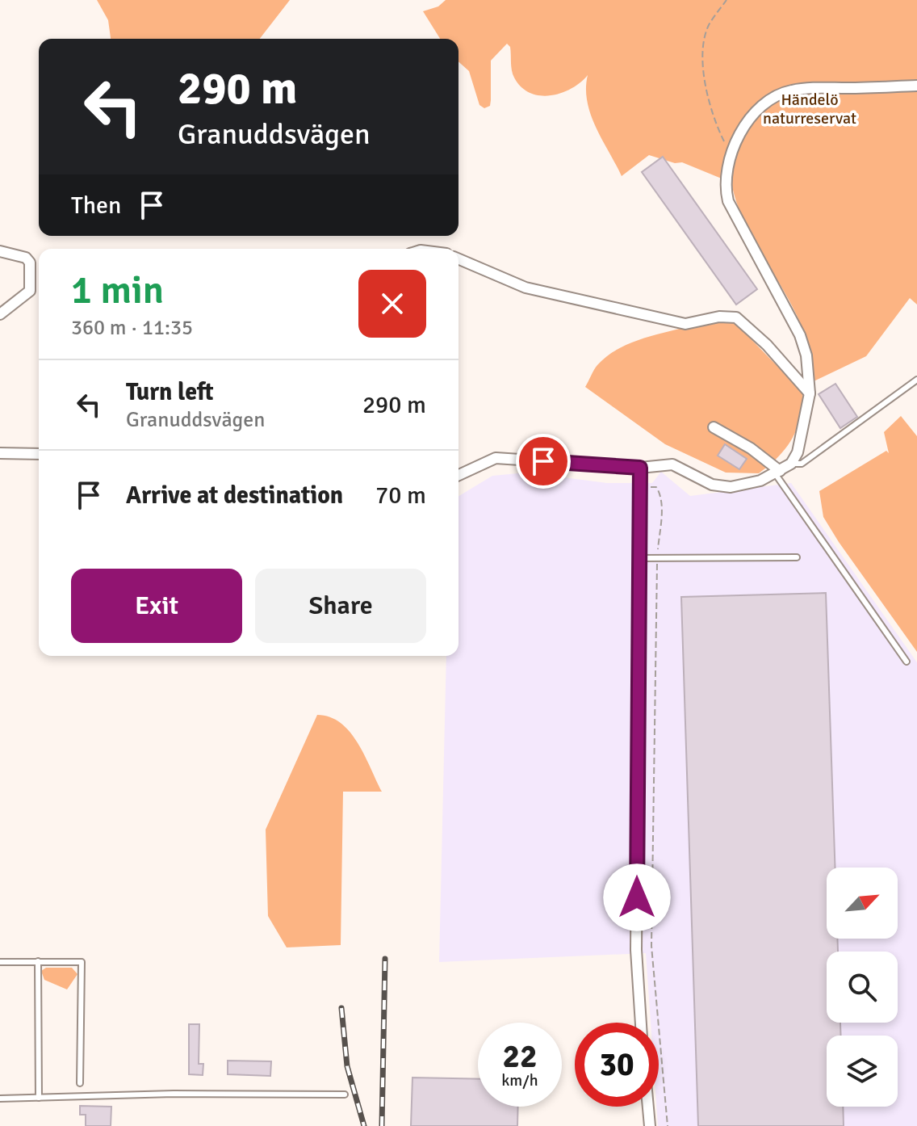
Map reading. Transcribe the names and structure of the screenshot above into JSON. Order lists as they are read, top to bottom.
{
  "parks": ["Händelö naturreservat"],
  "north": "top right",
  "page": {
    "turn": ["290 m", "Granuddsvägen"],
    "then": "Then",
    "heading": ["1 min", "360 m · 11:35"],
    "list": [
      {
        "name": "Turn left",
        "note": "Granuddsvägen",
        "value": "290 m"
      },
      {
        "name": "Arrive at destination",
        "value": "70 m"
      }
    ],
    "buttons": ["Exit", "Share"],
    "speed": "22 km/h",
    "limit": "30"
  }
}
